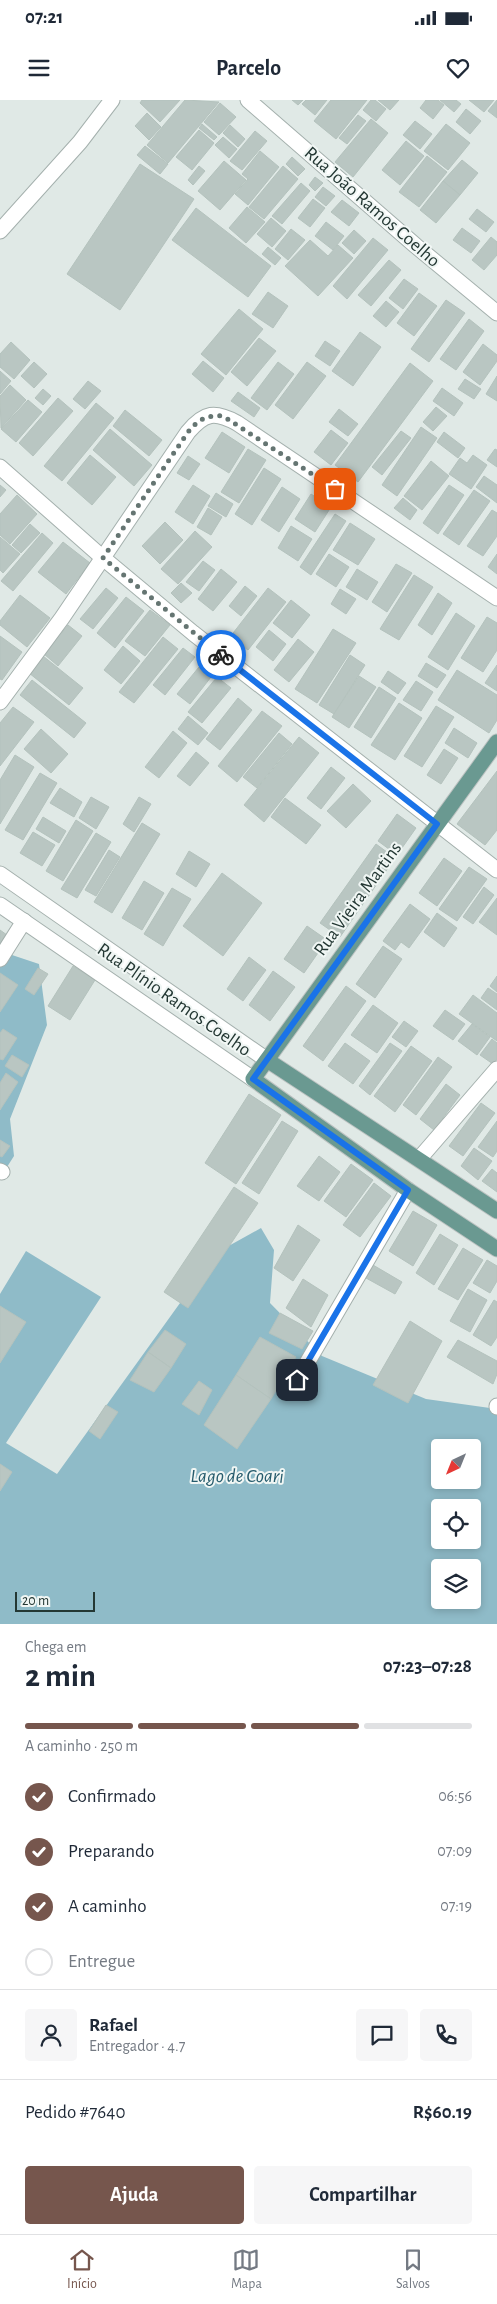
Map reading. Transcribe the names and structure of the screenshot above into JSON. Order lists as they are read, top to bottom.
{
  "streets": {
    "main road": ["Rua Vieira Martins", "Rua Plínio Ramos Coelho"],
    "street": ["Rua João Ramos Coelho"]
  },
  "crossings": [
    ["Rua Vieira Martins", "Rua Plínio Ramos Coelho"]
  ],
  "water": ["Lago de Coari"],
  "scale_bar": "20 m",
  "north": "bottom left",
  "page": {
    "status": "07:21",
    "header": "Parcelo",
    "scale": "20 m",
    "heading": ["2 min", "Chega em", "07:23–07:28"],
    "panel": [
      "Rafael",
      "Entregador · 4.7",
      "Pedido #7640",
      "R$60.19"
    ],
    "bar": "A caminho · 250 m",
    "list": [
      ["Confirmado", "06:56"],
      ["Preparando", "07:09"],
      ["A caminho", "07:19"],
      "Entregue"
    ],
    "buttons": ["Ajuda", "Compartilhar"],
    "tabs": ["Início", "Mapa", "Salvos"]
  }
}
